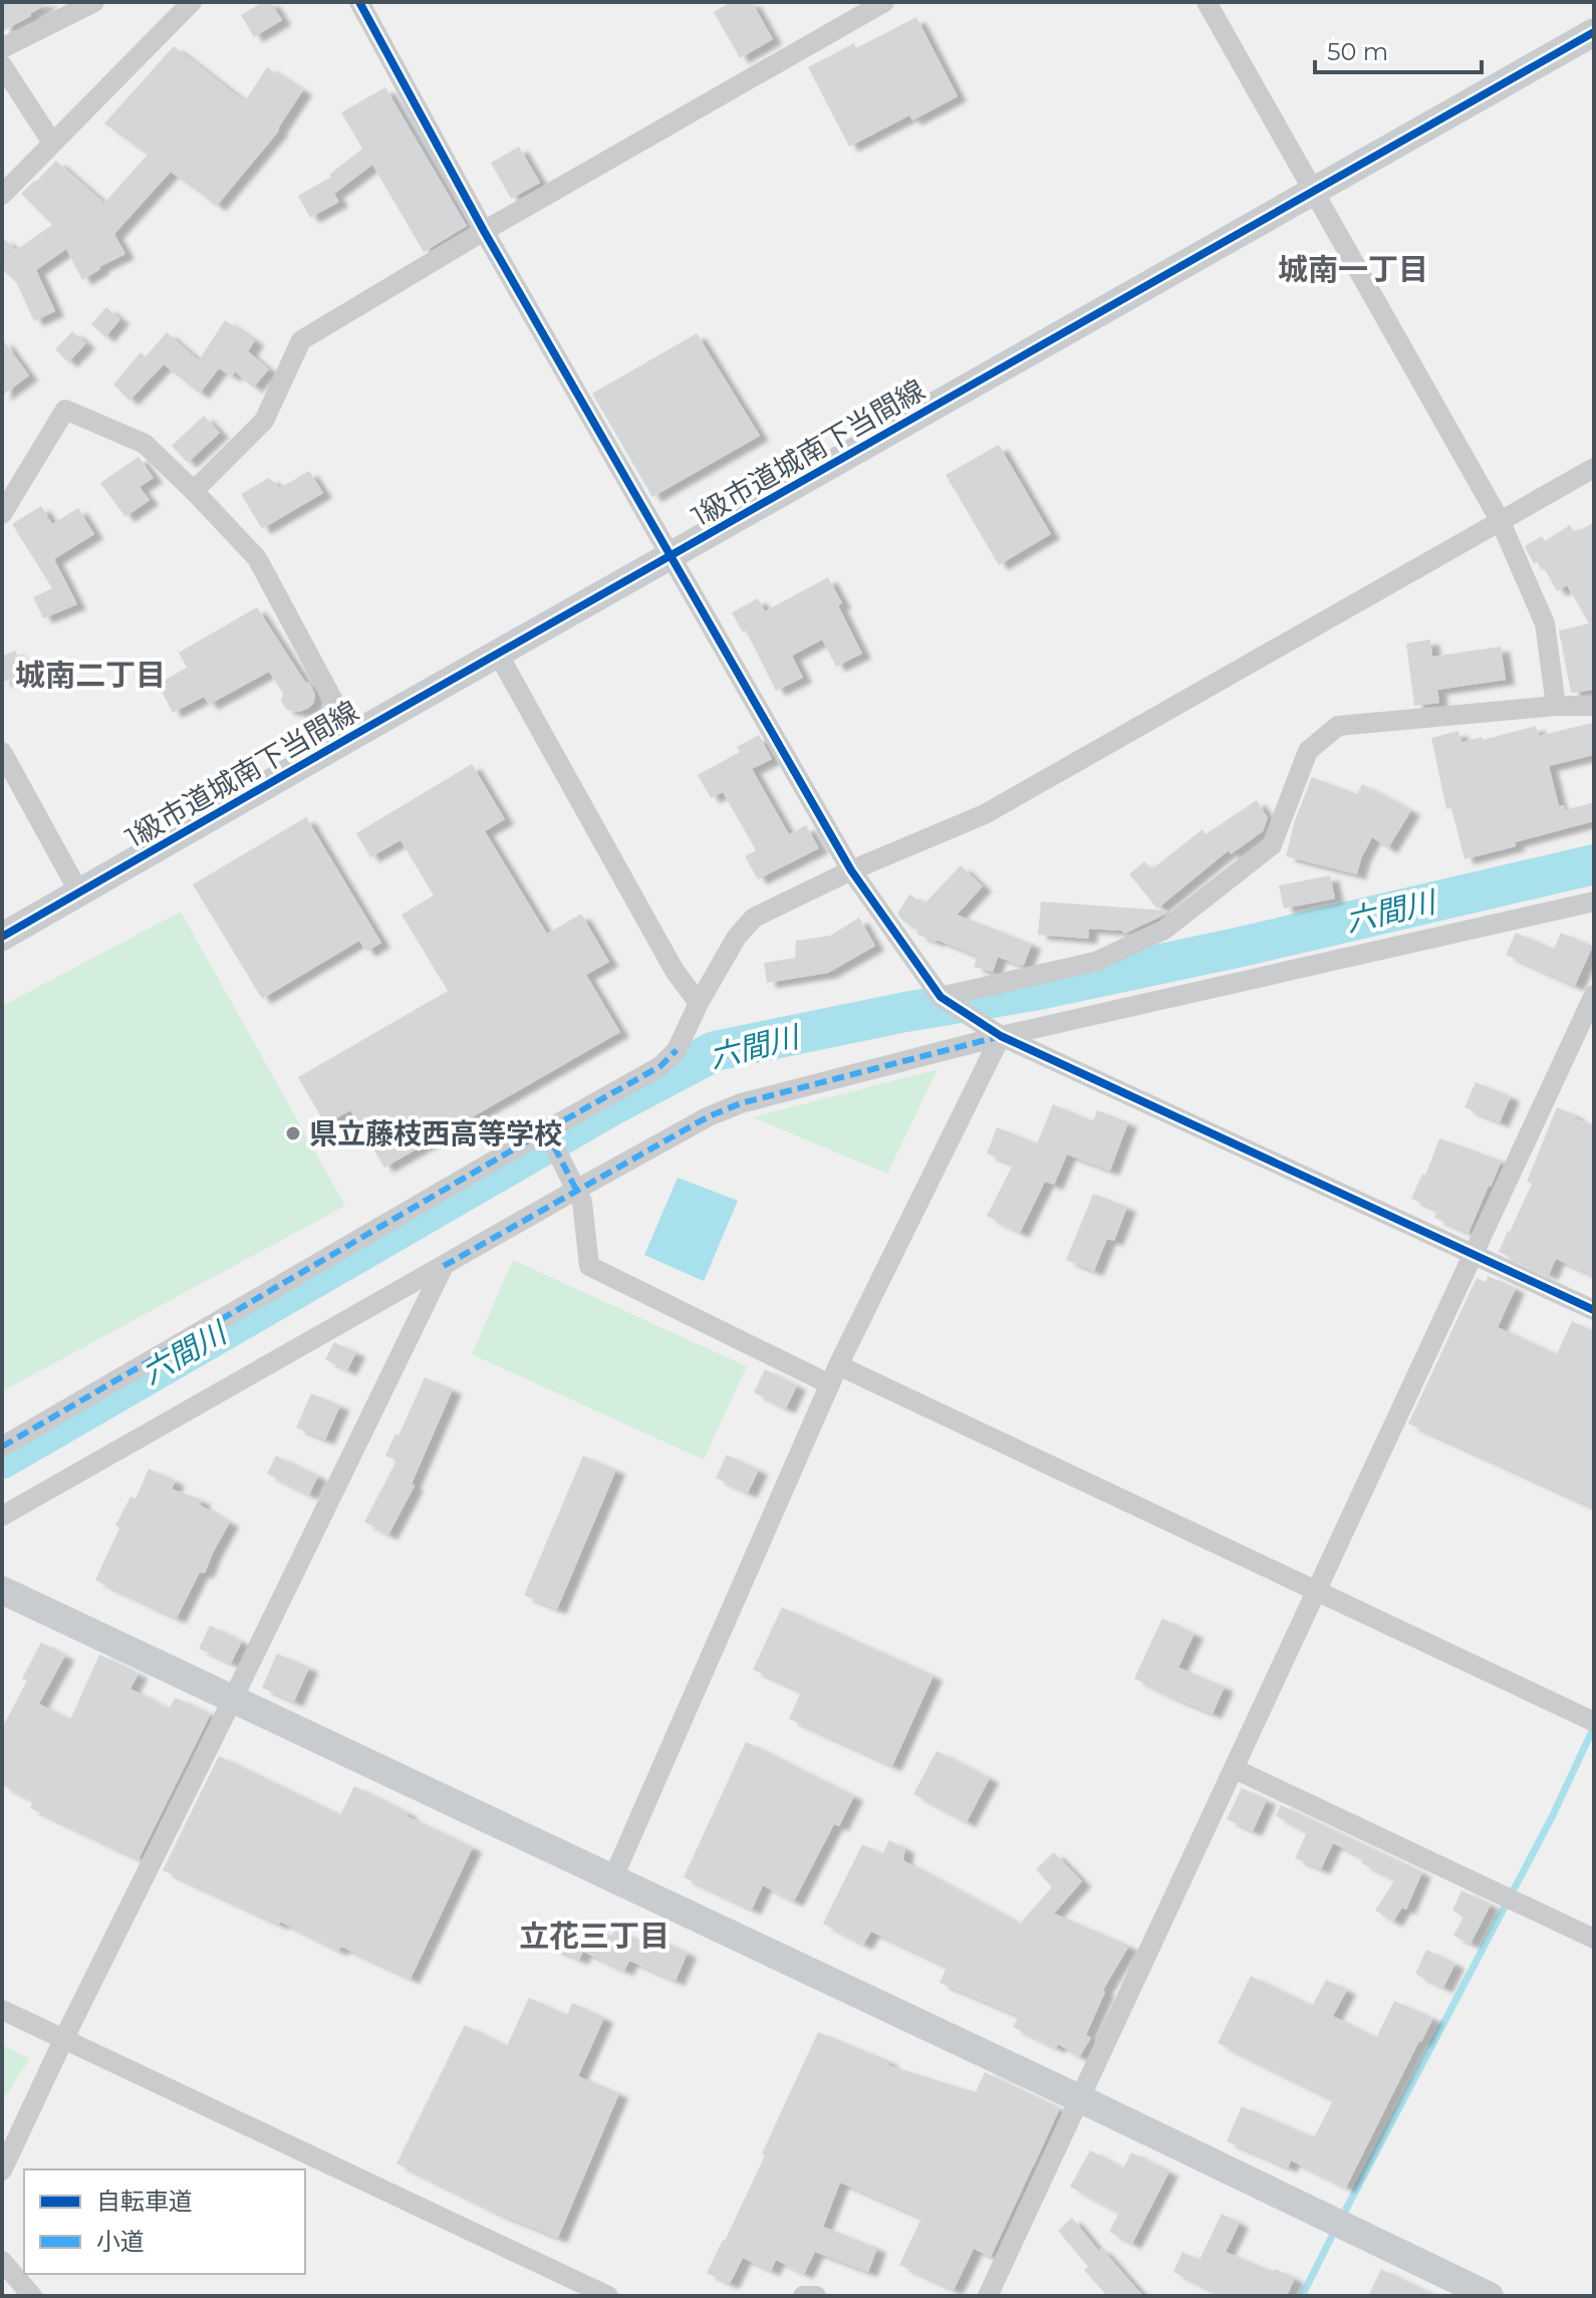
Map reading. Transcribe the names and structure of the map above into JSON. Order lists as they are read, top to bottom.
{
  "streets": {
    "street": ["1級市道城南下当間線"]
  },
  "districts": ["城南一丁目", "城南二丁目", "立花三丁目"],
  "water": ["六間川"],
  "places": ["県立藤枝西高等学校"],
  "legend": ["自転車道", "小道"],
  "scale_bar": "50 m"
}
